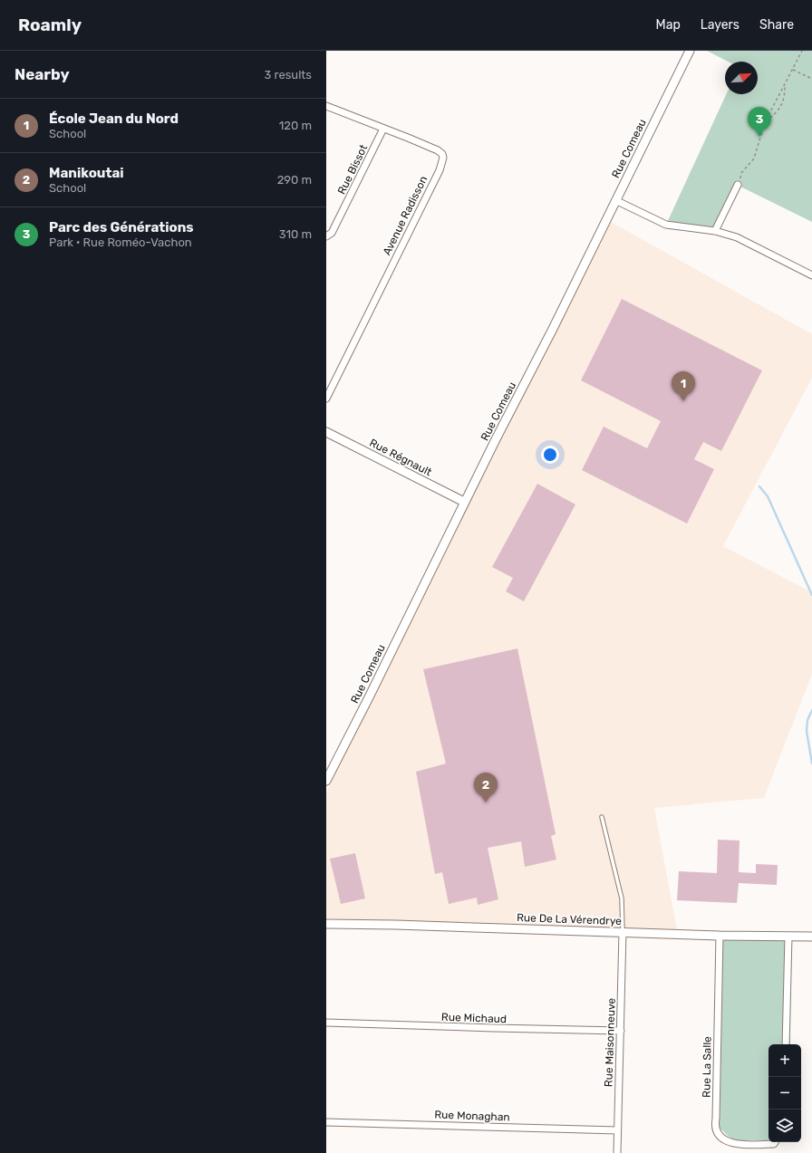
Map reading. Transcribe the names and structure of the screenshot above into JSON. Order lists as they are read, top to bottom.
{
  "streets": {
    "street": [
      "Rue Comeau",
      "Rue Bissot",
      "Avenue Radisson",
      "Rue Régnault",
      "Rue De La Vérendrye",
      "Rue Michaud",
      "Rue Maisonneuve",
      "Rue La Salle",
      "Rue Monaghan"
    ]
  },
  "crossings": [
    ["Rue Comeau", "Rue Régnault"],
    ["Rue Bissot", "Avenue Radisson"],
    ["Rue De La Vérendrye", "Rue Maisonneuve"],
    ["Rue De La Vérendrye", "Rue La Salle"],
    ["Rue Michaud", "Rue Maisonneuve"],
    ["Rue Maisonneuve", "Rue Monaghan"]
  ],
  "north": "top right",
  "page": {
    "header": "Roamly",
    "nav": ["Map", "Layers", "Share"],
    "heading": ["Nearby", "3 results"],
    "list": [
      {
        "mark": "1",
        "name": "École Jean du Nord",
        "note": "School",
        "value": "120 m"
      },
      {
        "mark": "2",
        "name": "Manikoutai",
        "note": "School",
        "value": "290 m"
      },
      {
        "mark": "3",
        "name": "Parc des Générations",
        "note": "Park · Rue Roméo-Vachon",
        "value": "310 m"
      }
    ],
    "pins": ["3", "1", "2"],
    "map_buttons": ["+", "−"]
  }
}
